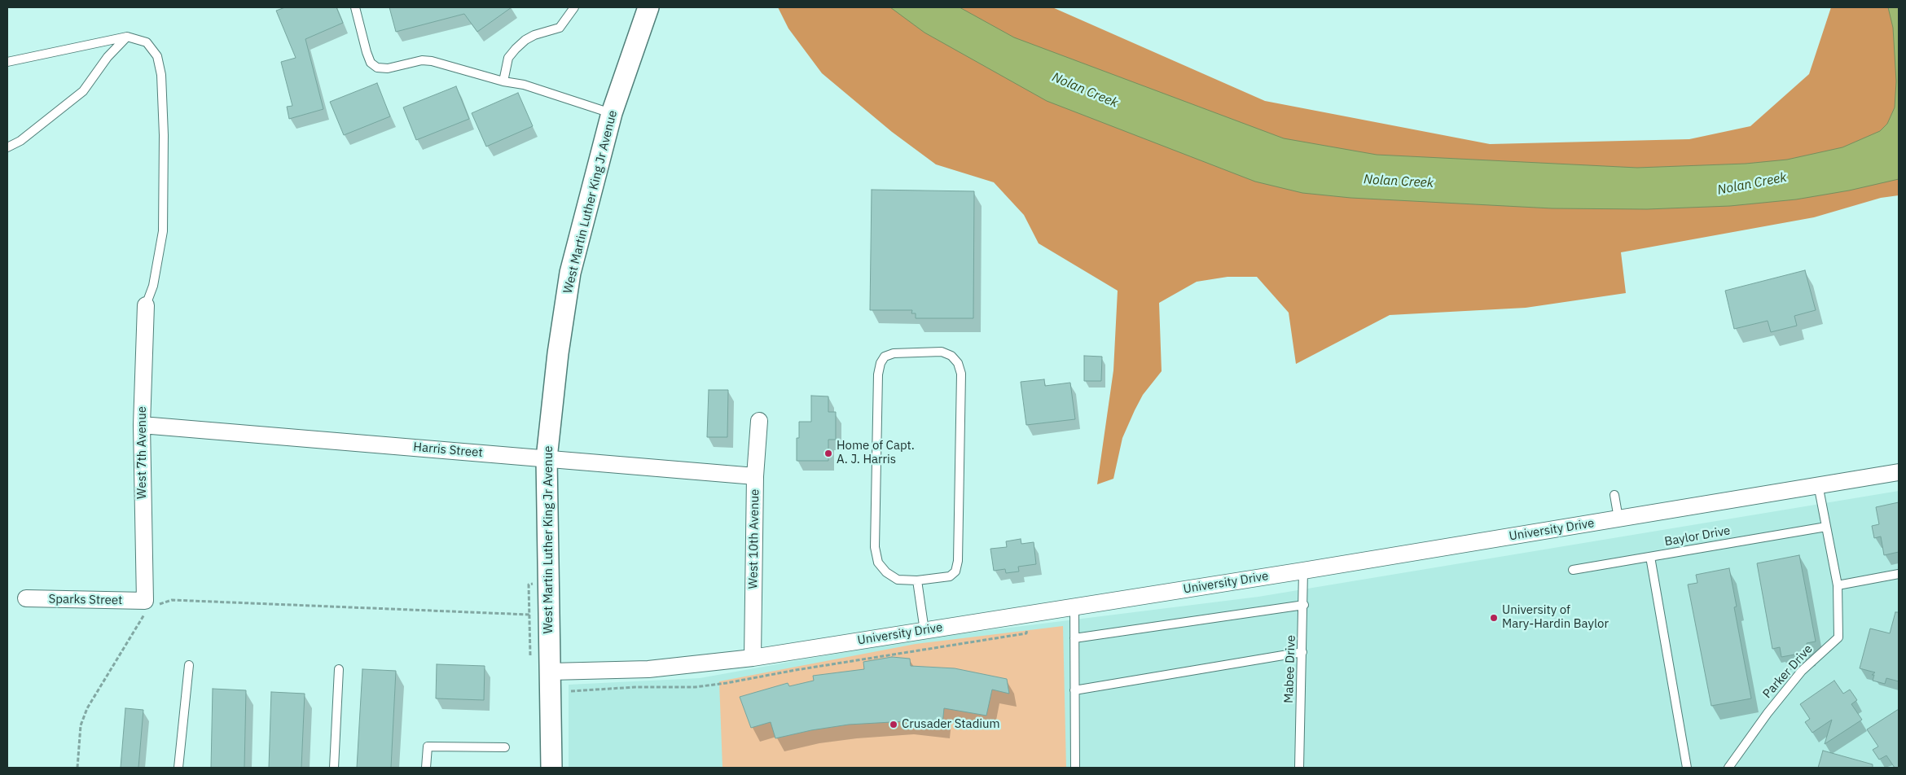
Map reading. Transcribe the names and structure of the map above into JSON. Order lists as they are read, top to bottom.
{
  "streets": {
    "street": [
      "West Martin Luther King Jr Avenue",
      "Harris Street",
      "West 7th Avenue",
      "University Drive",
      "West 10th Avenue",
      "Sparks Street"
    ],
    "lane": ["Baylor Drive", "Mabee Drive", "Parker Drive"]
  },
  "crossings": [
    ["West Martin Luther King Jr Avenue", "Harris Street"],
    ["West Martin Luther King Jr Avenue", "University Drive"],
    ["Harris Street", "West 7th Avenue"],
    ["Harris Street", "West 10th Avenue"],
    ["West 7th Avenue", "Sparks Street"],
    ["University Drive", "West 10th Avenue"],
    ["University Drive", "Mabee Drive"],
    ["University Drive", "Parker Drive"],
    ["Baylor Drive", "Parker Drive"]
  ],
  "water": ["Nolan Creek"],
  "places": ["Home of Capt. A. J. Harris", "University of Mary-Hardin Baylor", "Crusader Stadium"]
}
